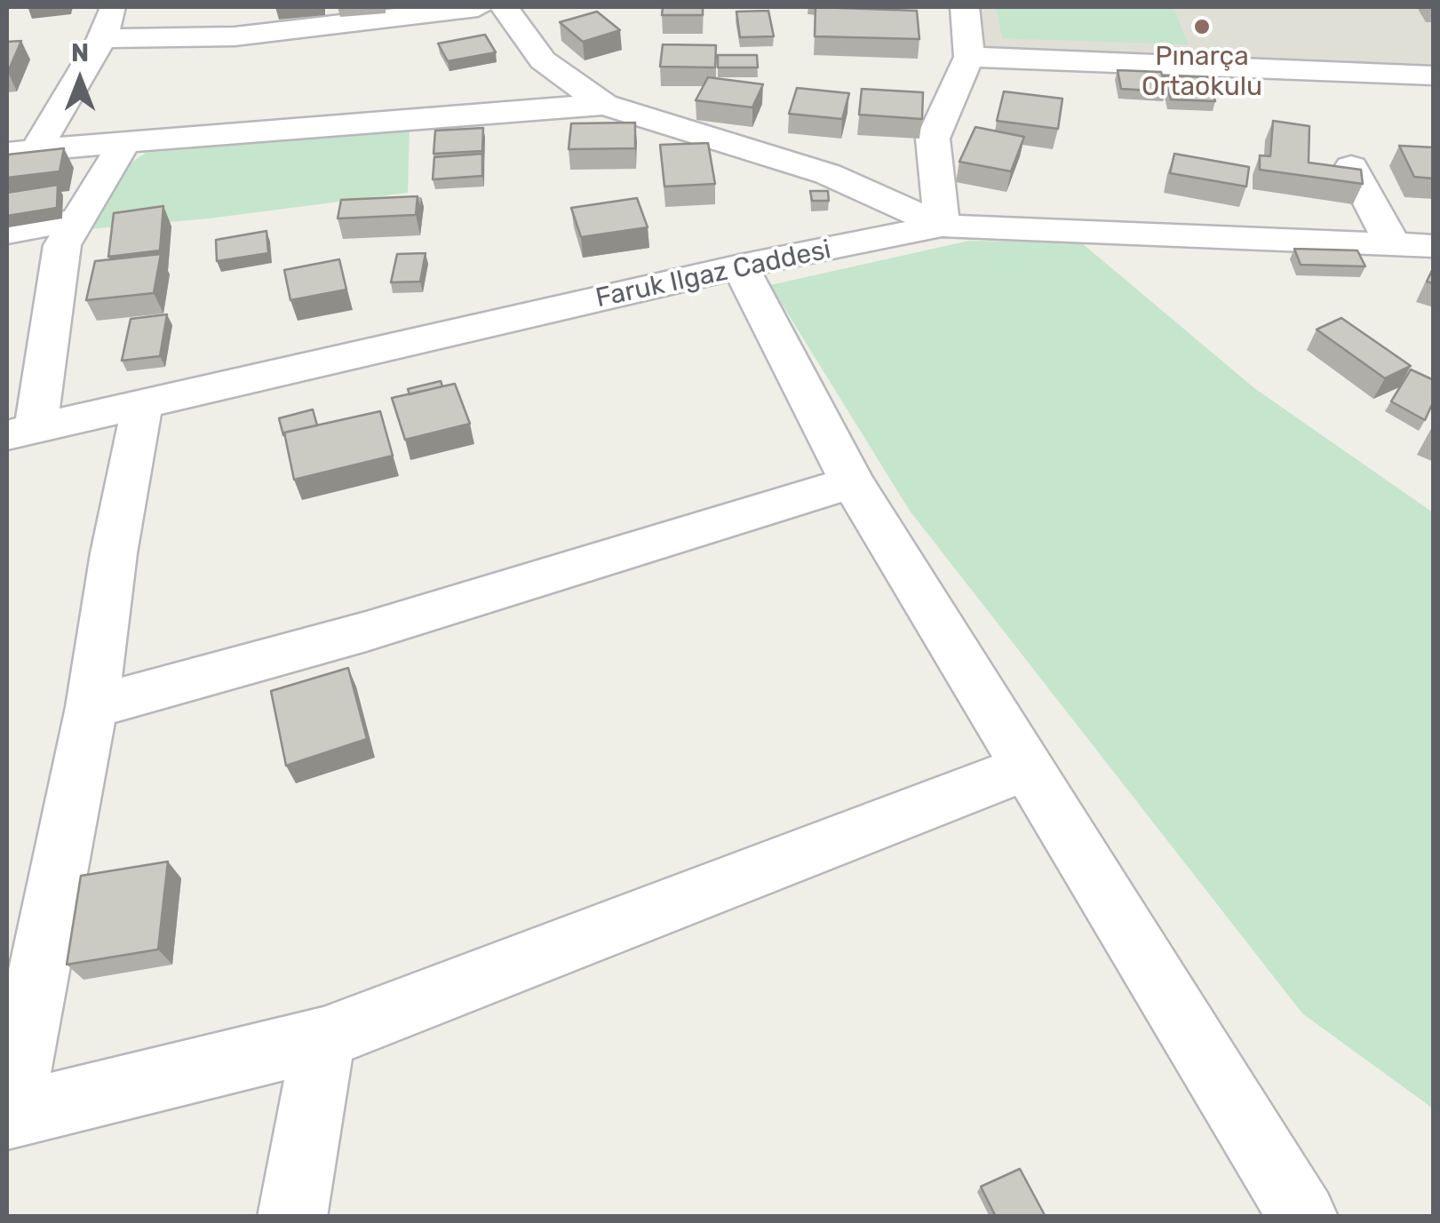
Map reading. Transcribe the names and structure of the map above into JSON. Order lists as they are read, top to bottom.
{
  "streets": {
    "street": ["Faruk Ilgaz Caddesi"]
  },
  "places": ["Pınarça Ortaokulu"],
  "north": "top"
}
